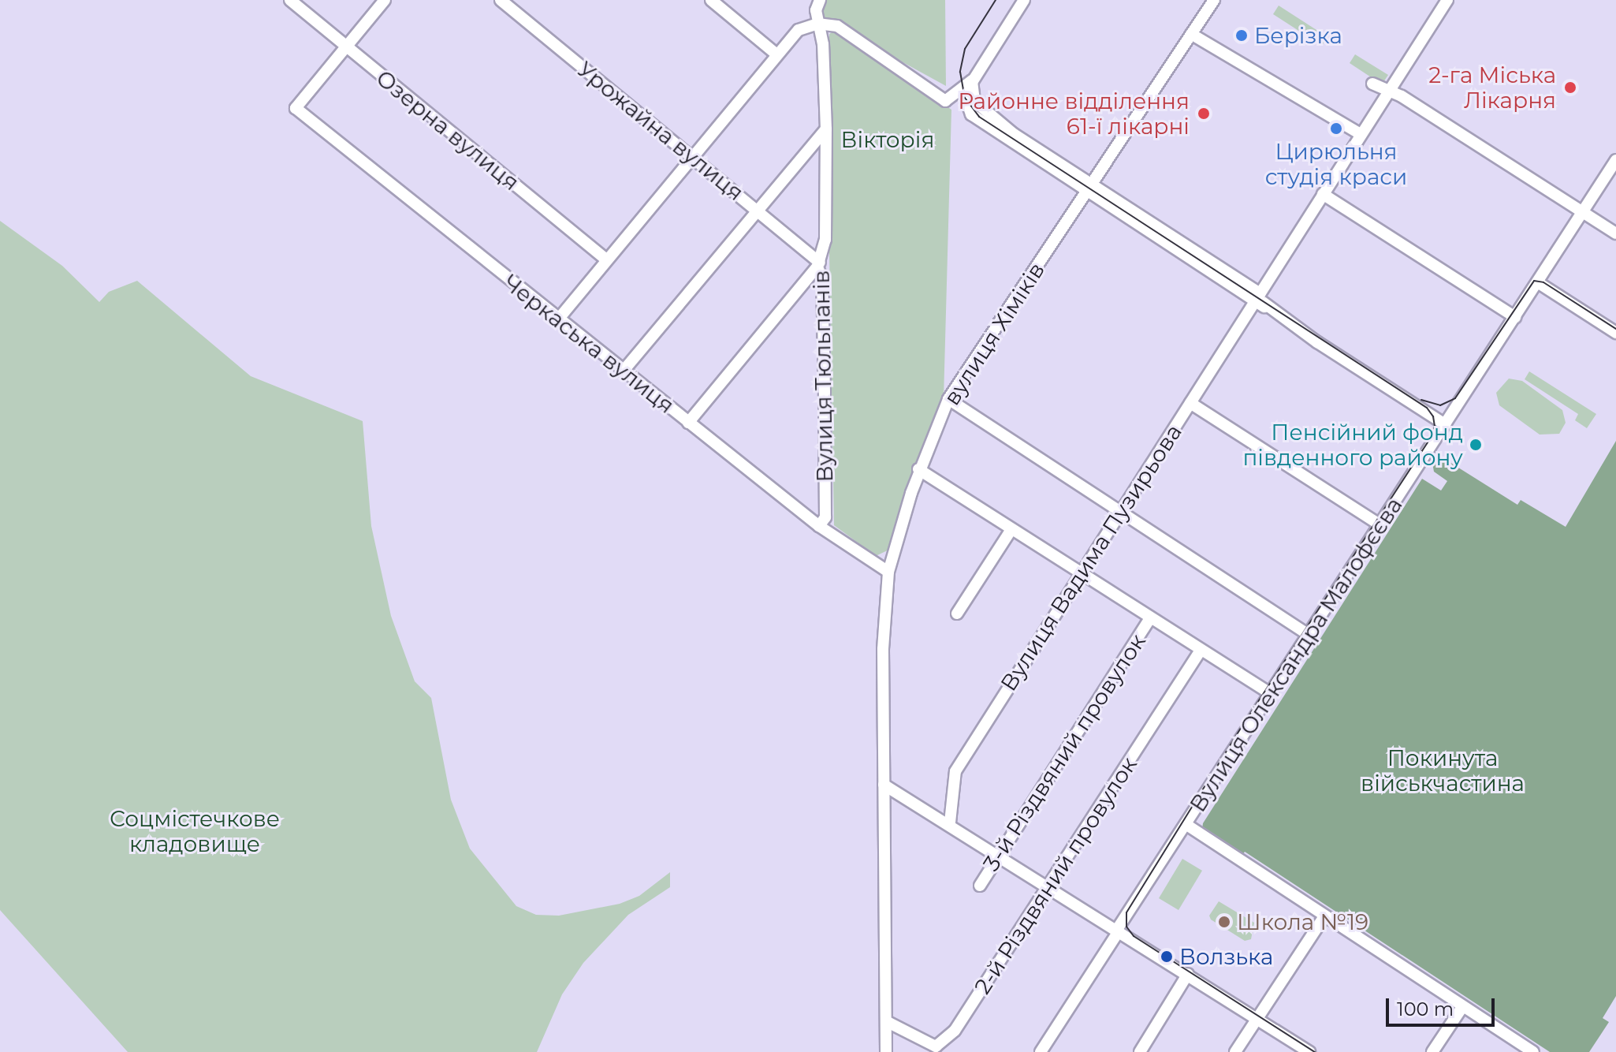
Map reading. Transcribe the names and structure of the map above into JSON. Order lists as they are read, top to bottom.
{
  "streets": {
    "street": [
      "Озерна вулиця",
      "Урожайна вулиця",
      "вулиця Хіміків",
      "Черкаська вулиця",
      "Вулиця Тюльпанів",
      "Вулиця Вадима Пузирьова",
      "Вулиця Олександра Малофєєва",
      "3-й Різдвяний провулок",
      "2-й Різдвяний провулок"
    ]
  },
  "crossings": [
    ["Озерна вулиця", "Черкаська вулиця"],
    ["Урожайна вулиця", "Вулиця Тюльпанів"],
    ["вулиця Хіміків", "Черкаська вулиця"],
    ["вулиця Хіміків", "2-й Різдвяний провулок"],
    ["Черкаська вулиця", "Вулиця Тюльпанів"]
  ],
  "parks": ["Вікторія", "Покинута військчастина", "Соцмістечкове кладовище"],
  "places": [
    "Берізка",
    "2-га Міська Лікарня",
    "Районне відділення 61-ї лікарні",
    "Цирюльня студія краси",
    "Пенсійний фонд південного району",
    "Школа №19",
    "Волзька"
  ],
  "scale_bar": "100 m"
}
